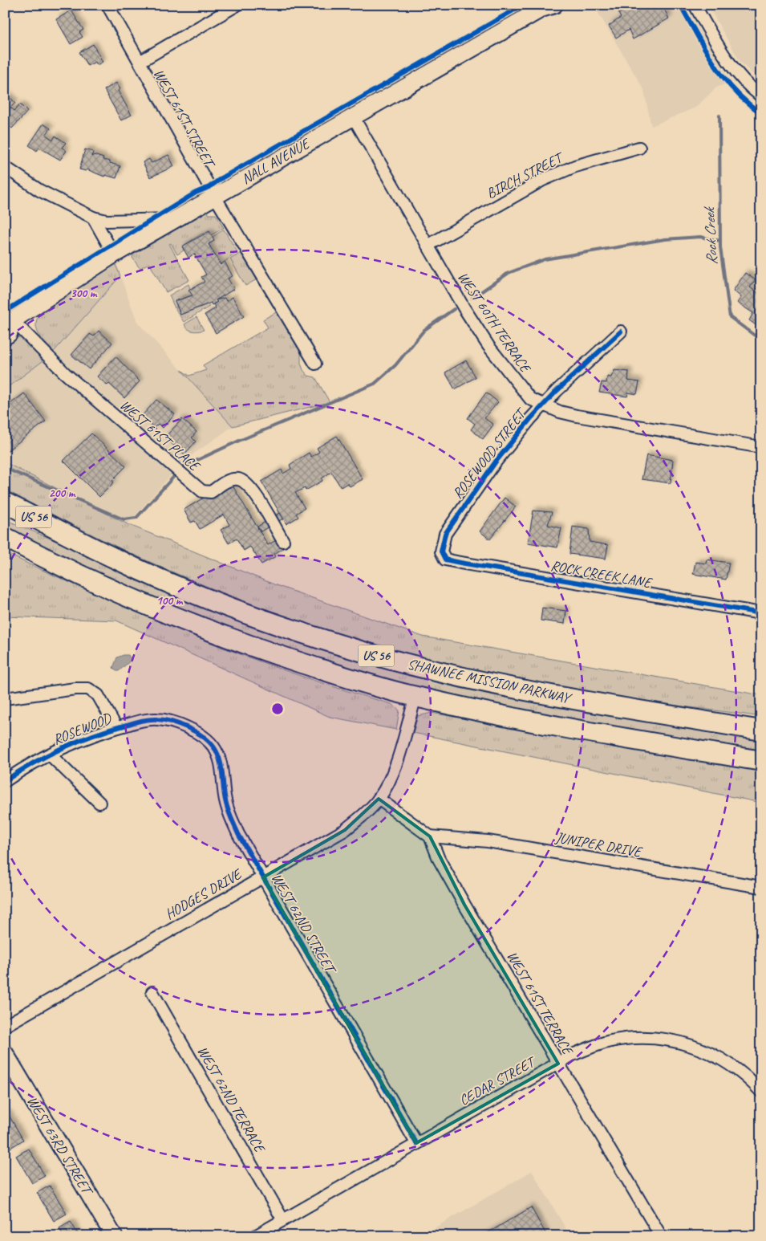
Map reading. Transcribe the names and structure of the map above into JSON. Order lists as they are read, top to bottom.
{
  "streets": {
    "highway": ["US 56", "SHAWNEE MISSION PARKWAY"],
    "main road": ["NALL AVENUE", "WEST 63RD STREET"],
    "street": [
      "WEST 61ST STREET",
      "BIRCH STREET",
      "WEST 60TH TERRACE",
      "WEST 61ST PLACE",
      "ROSEWOOD STREET",
      "ROCK CREEK LANE",
      "ROSEWOOD",
      "JUNIPER DRIVE",
      "HODGES DRIVE",
      "WEST 62ND STREET",
      "WEST 61ST TERRACE",
      "CEDAR STREET",
      "WEST 62ND TERRACE"
    ]
  },
  "crossings": [
    ["WEST 61ST STREET", "NALL AVENUE"],
    ["NALL AVENUE", "WEST 60TH TERRACE"],
    ["NALL AVENUE", "WEST 61ST PLACE"],
    ["BIRCH STREET", "WEST 60TH TERRACE"],
    ["WEST 60TH TERRACE", "ROSEWOOD STREET"],
    ["ROSEWOOD STREET", "ROCK CREEK LANE"],
    ["US 56", "HODGES DRIVE"],
    ["ROSEWOOD", "WEST 62ND STREET"],
    ["JUNIPER DRIVE", "WEST 61ST TERRACE"],
    ["HODGES DRIVE", "WEST 62ND STREET"],
    ["WEST 62ND STREET", "CEDAR STREET"],
    ["WEST 61ST TERRACE", "CEDAR STREET"],
    ["CEDAR STREET", "WEST 62ND TERRACE"]
  ],
  "water": ["Rock Creek"],
  "rings": ["300 m", "200 m", "100 m"]
}
